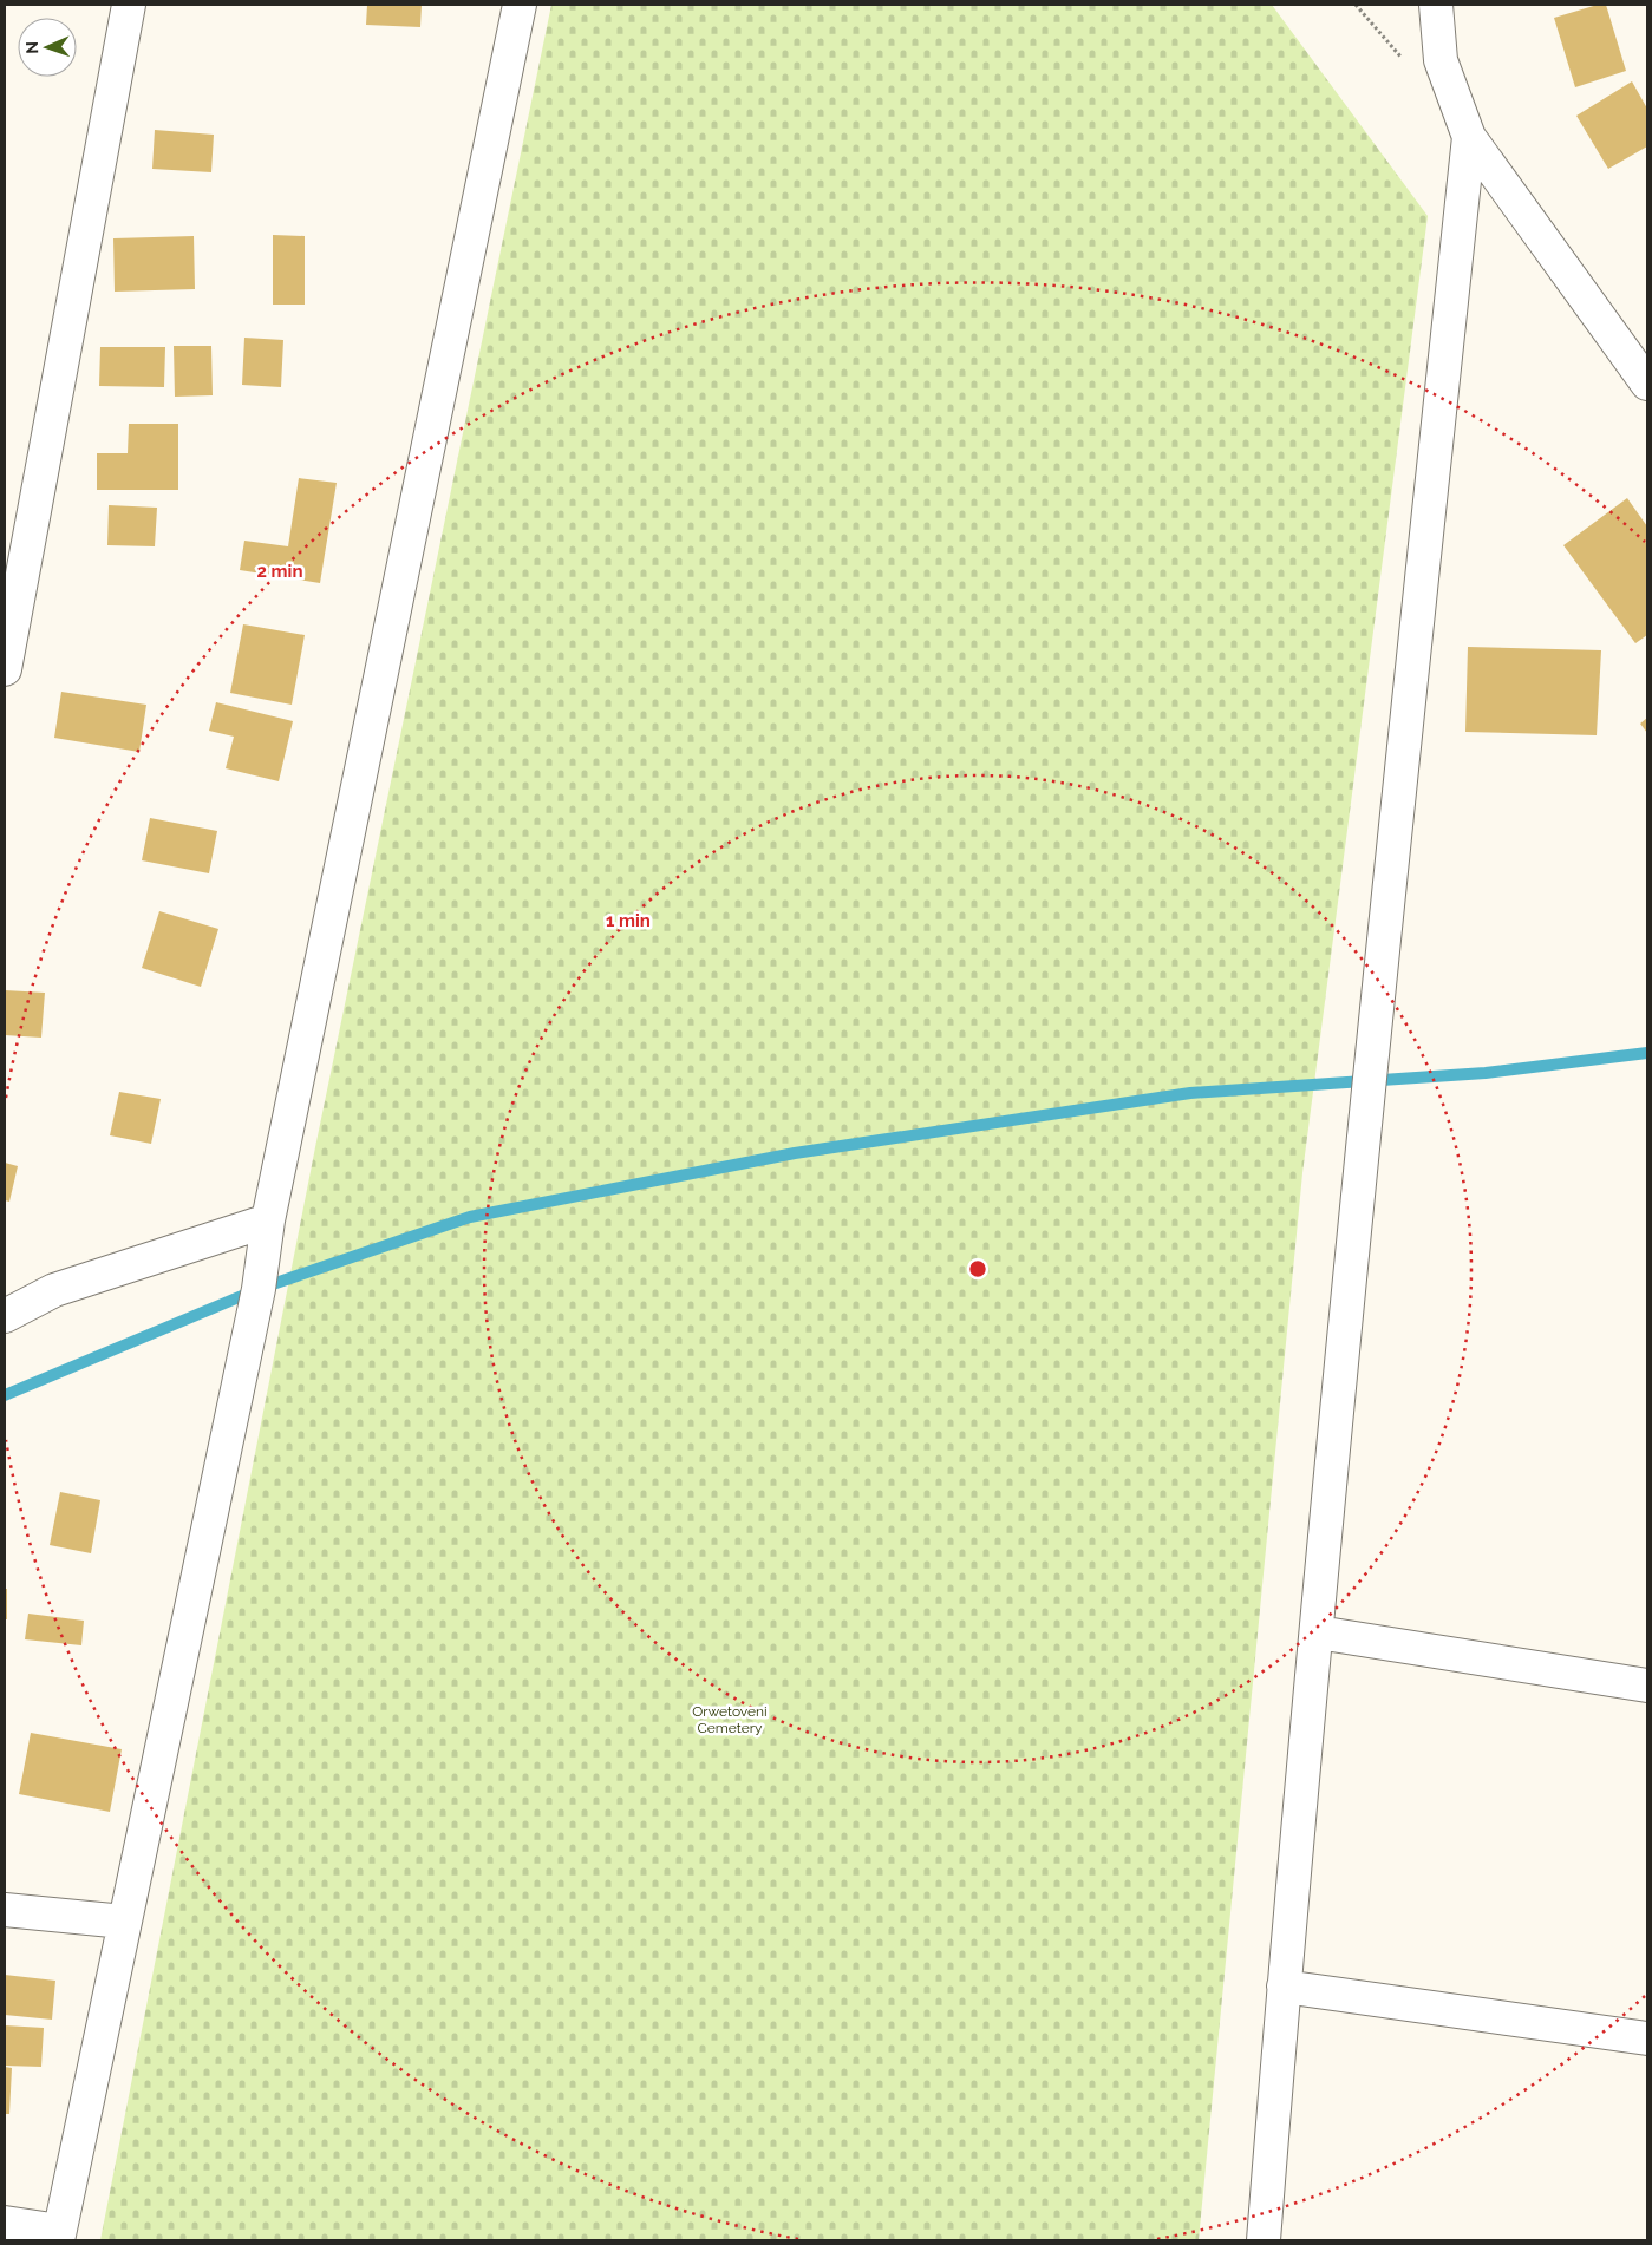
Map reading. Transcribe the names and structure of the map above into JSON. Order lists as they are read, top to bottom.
{
  "parks": ["Orwetoveni Cemetery"],
  "north": "left",
  "rings": ["2 min", "1 min"]
}
